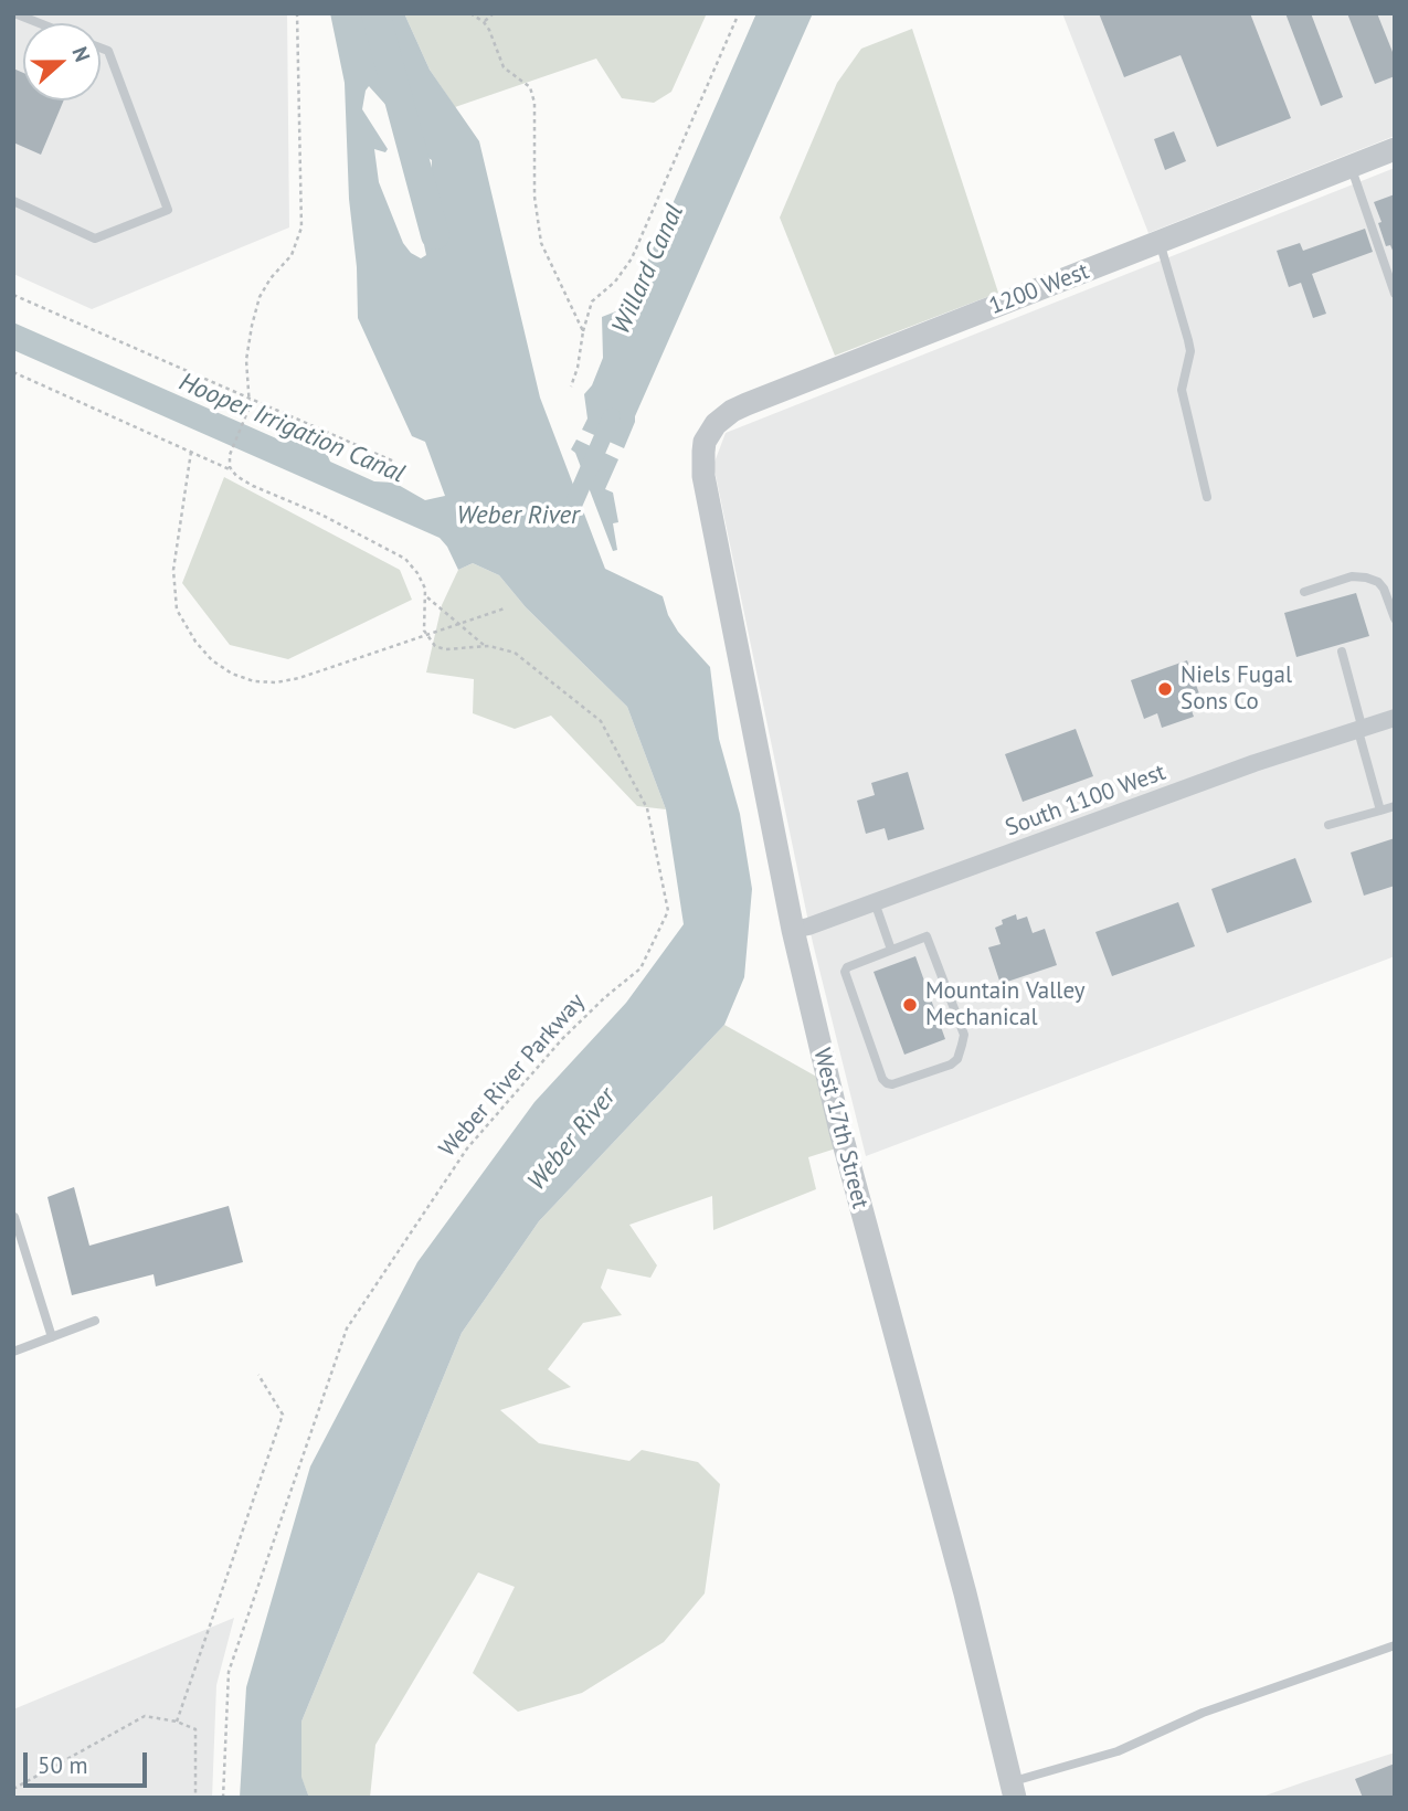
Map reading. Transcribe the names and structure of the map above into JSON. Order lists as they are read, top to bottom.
{
  "streets": {
    "street": ["1200 West", "South 1100 West", "West 17th Street"],
    "path": ["Weber River Parkway"]
  },
  "crossings": [
    ["1200 West", "West 17th Street"],
    ["South 1100 West", "West 17th Street"]
  ],
  "water": ["Willard Canal", "Hooper Irrigation Canal", "Weber River"],
  "places": ["Niels Fugal Sons Co", "Mountain Valley Mechanical"],
  "scale_bar": "50 m",
  "north": "right"
}
